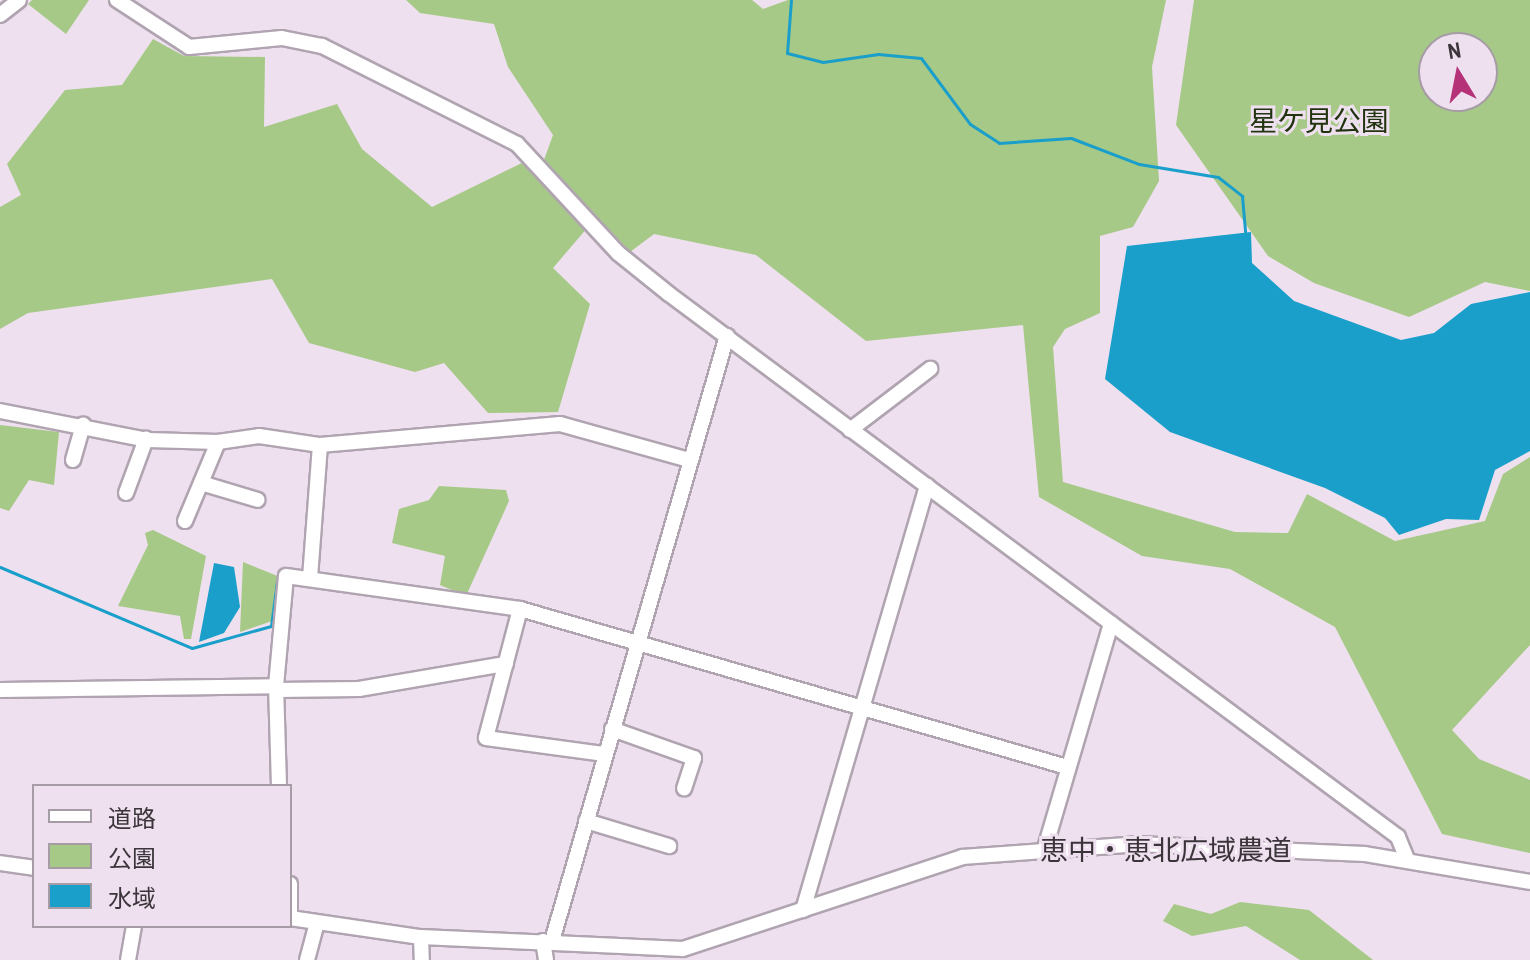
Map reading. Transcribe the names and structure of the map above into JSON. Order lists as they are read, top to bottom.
{
  "streets": {
    "street": ["恵中・恵北広域農道"]
  },
  "parks": ["星ケ見公園"],
  "legend": ["道路", "公園", "水域"],
  "north": "top"
}
